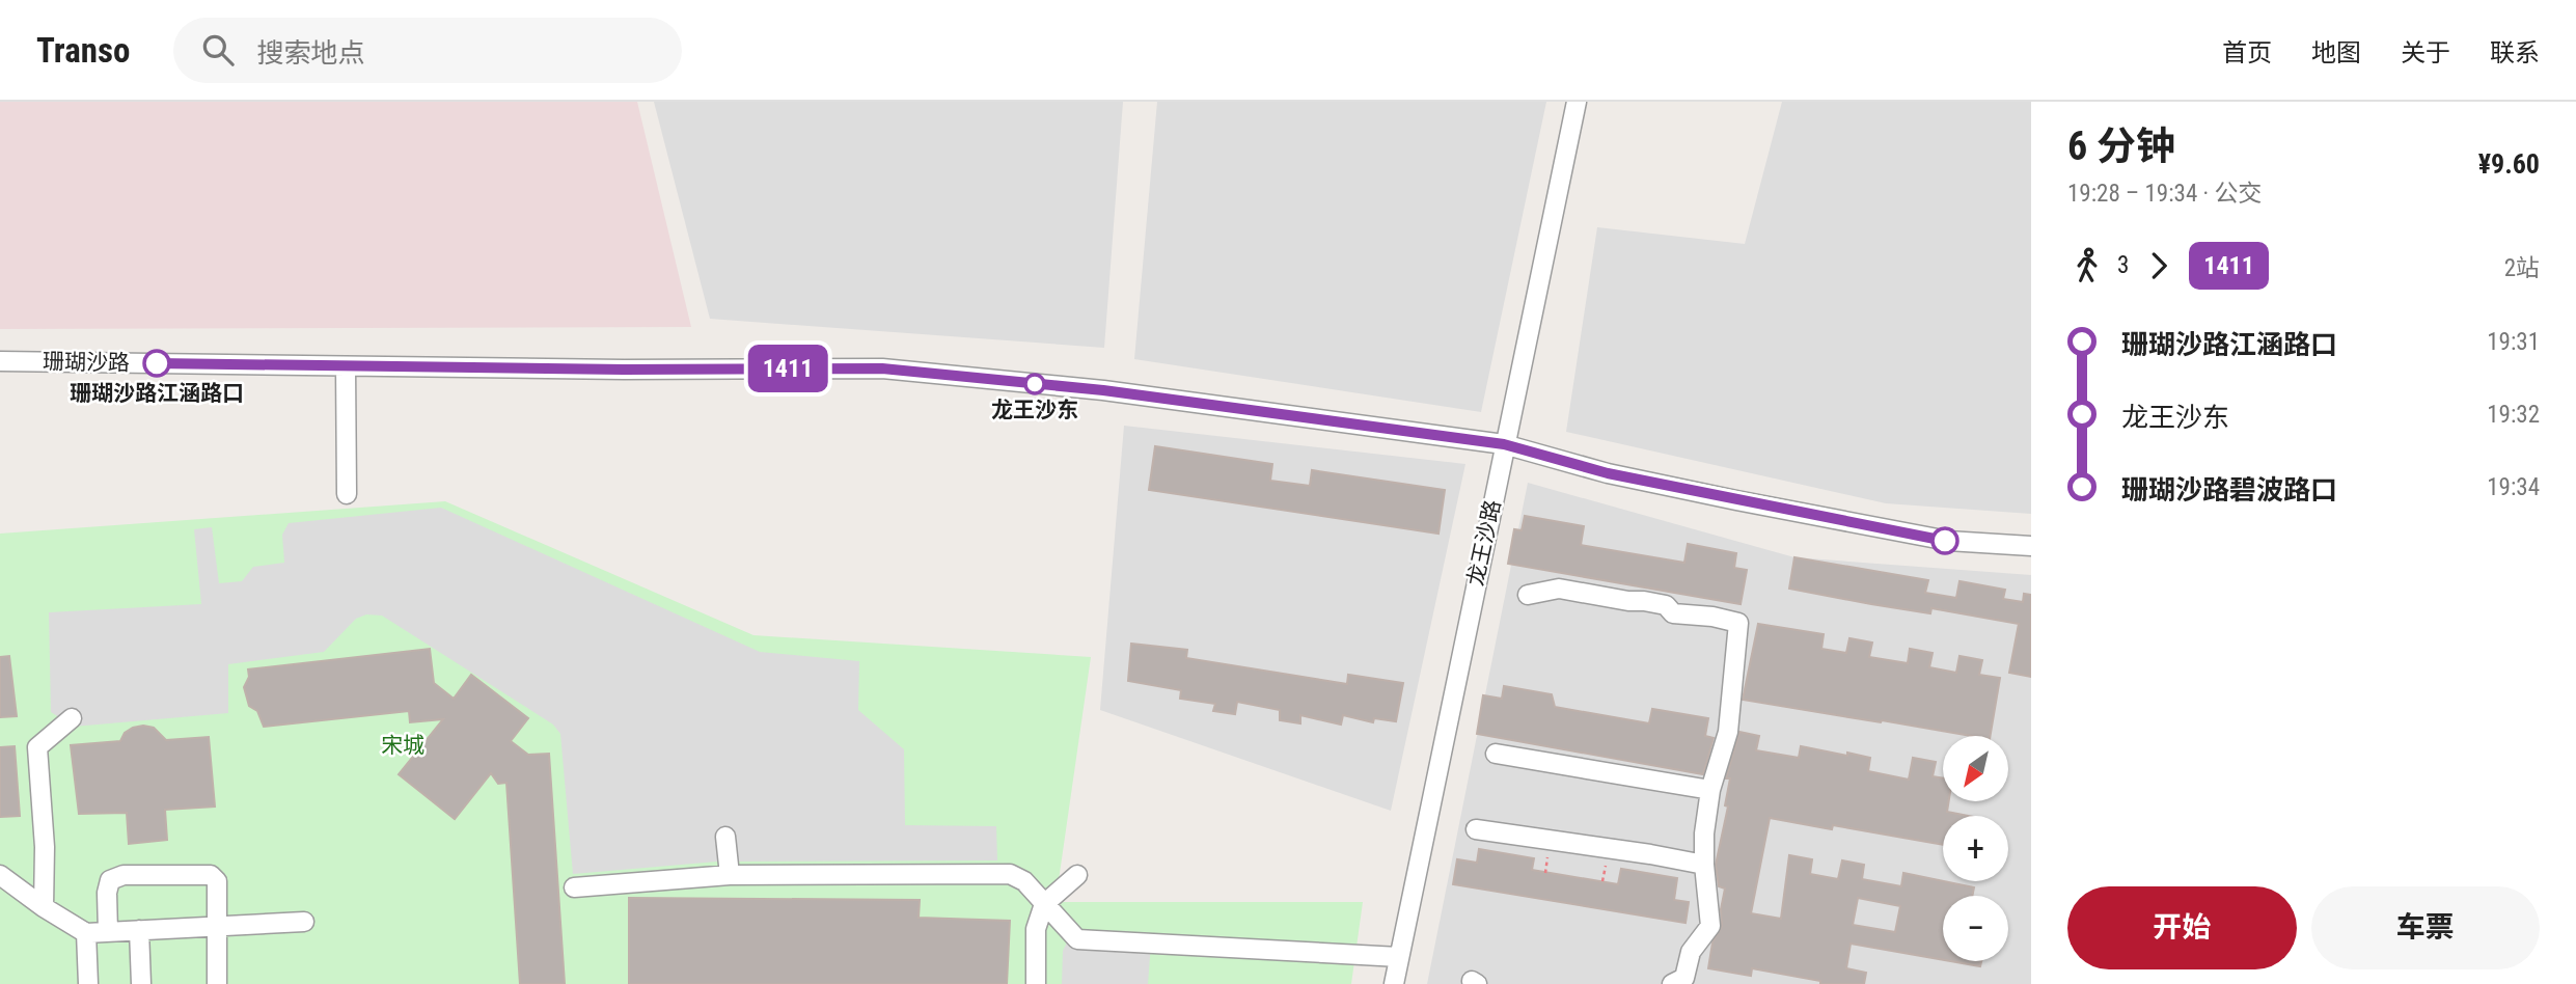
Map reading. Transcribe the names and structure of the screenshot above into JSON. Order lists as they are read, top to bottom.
{
  "streets": {
    "street": ["珊瑚沙路", "龙王沙路"]
  },
  "crossings": [
    ["珊瑚沙路", "龙王沙路"]
  ],
  "parks": ["宋城"],
  "places": ["珊瑚沙路江涵路口", "龙王沙东"],
  "lines": ["bus line 1411"],
  "north": "bottom left",
  "page": {
    "header": "Transo",
    "search": "搜索地点",
    "nav": [
      "首页",
      "地图",
      "关于",
      "联系"
    ],
    "on_map": "1411",
    "heading": ["6 分钟", "19:28 – 19:34 · 公交", "¥9.60"],
    "legs": ["3", "1411", "2站"],
    "list": [
      {
        "name": "珊瑚沙路江涵路口",
        "value": "19:31"
      },
      {
        "name": "龙王沙东",
        "value": "19:32"
      },
      {
        "name": "珊瑚沙路碧波路口",
        "value": "19:34"
      }
    ],
    "map_buttons": ["+", "−"],
    "buttons": ["开始", "车票"]
  }
}
